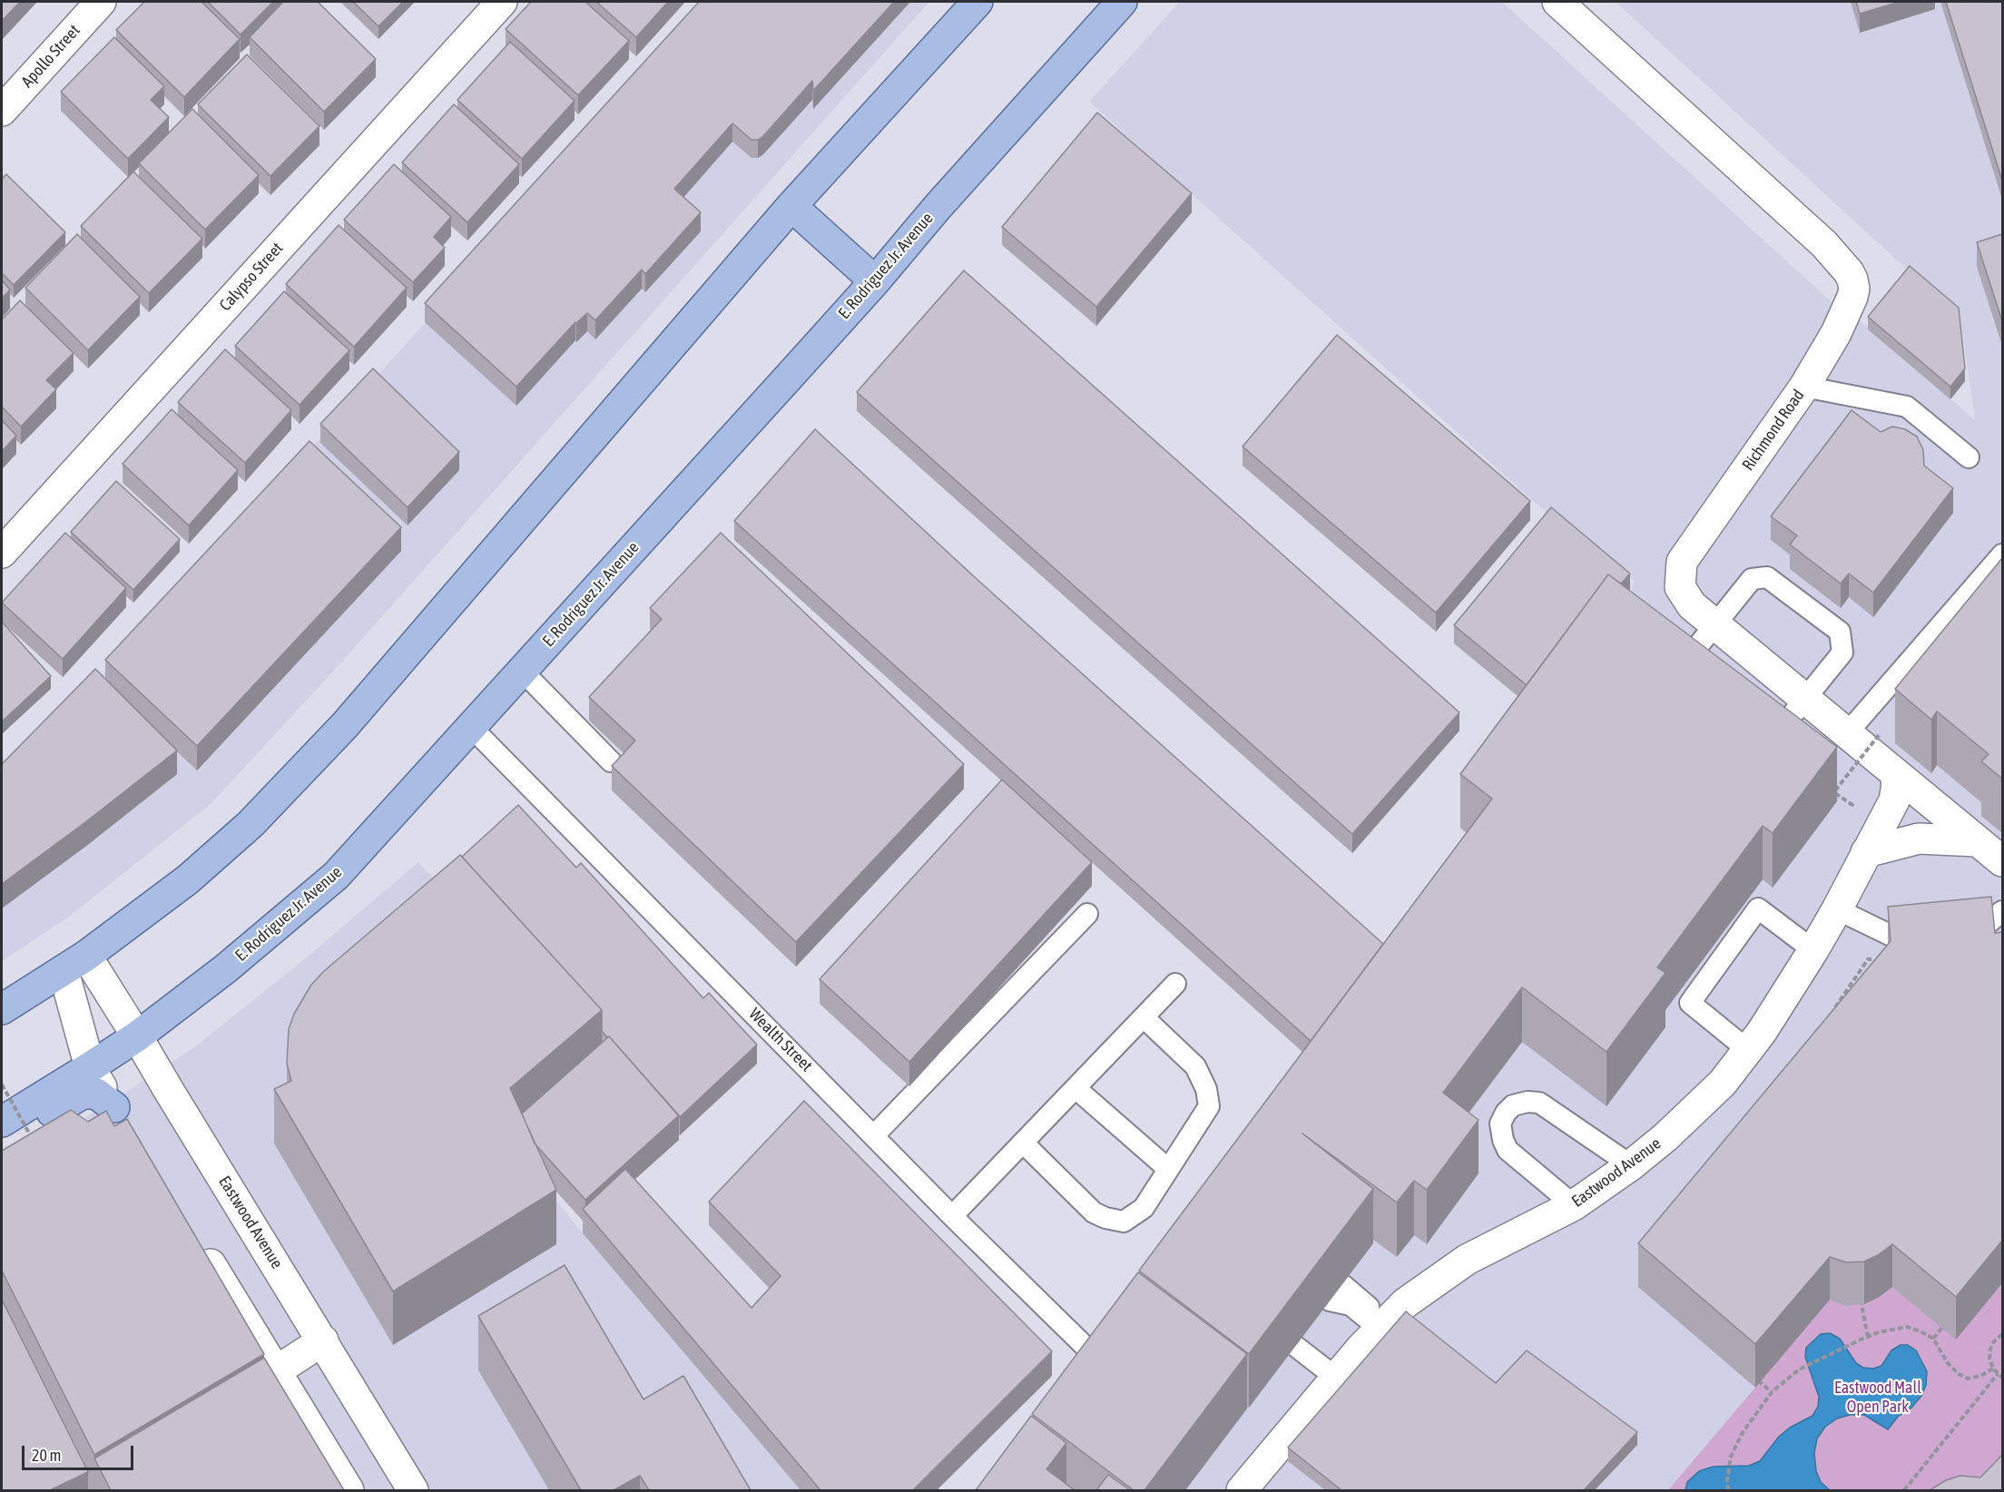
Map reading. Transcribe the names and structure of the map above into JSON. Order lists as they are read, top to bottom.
{
  "streets": {
    "main road": ["E. Rodriguez Jr. Avenue"],
    "street": [
      "Apollo Street",
      "Calypso Street",
      "Richmond Road",
      "Eastwood Avenue"
    ],
    "lane": ["Wealth Street"]
  },
  "crossings": [
    ["E. Rodriguez Jr. Avenue", "Wealth Street"],
    ["E. Rodriguez Jr. Avenue", "Eastwood Avenue"],
    ["Richmond Road", "Eastwood Avenue"]
  ],
  "parks": ["Eastwood Mall Open Park"],
  "scale_bar": "20 m"
}
